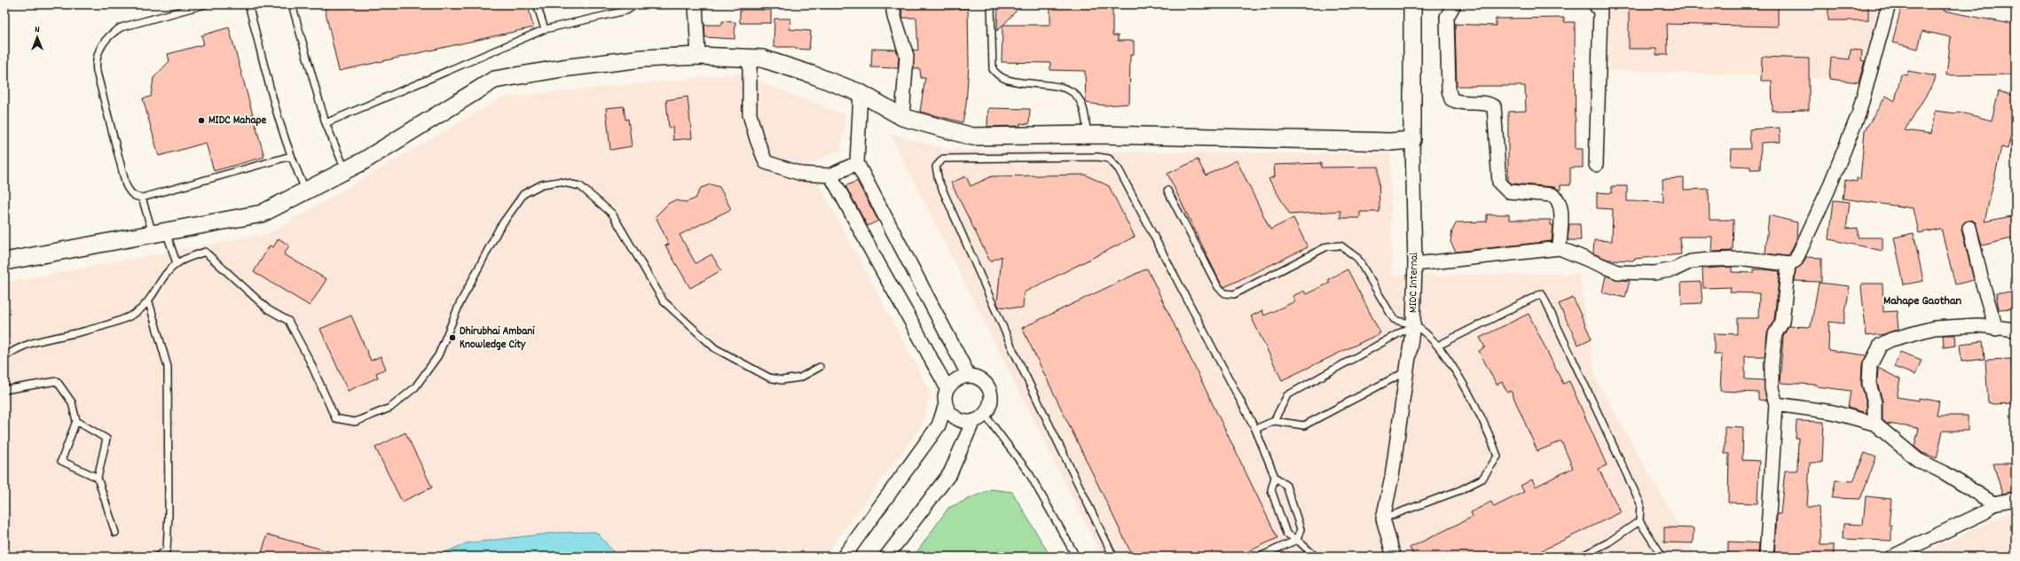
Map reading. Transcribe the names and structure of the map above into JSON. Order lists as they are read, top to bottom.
{
  "streets": {
    "street": ["MIDC Internal"]
  },
  "districts": ["Mahape Gaothan"],
  "places": ["MIDC Mahape", "Dhirubhai Ambani Knowledge City"],
  "north": "top"
}
